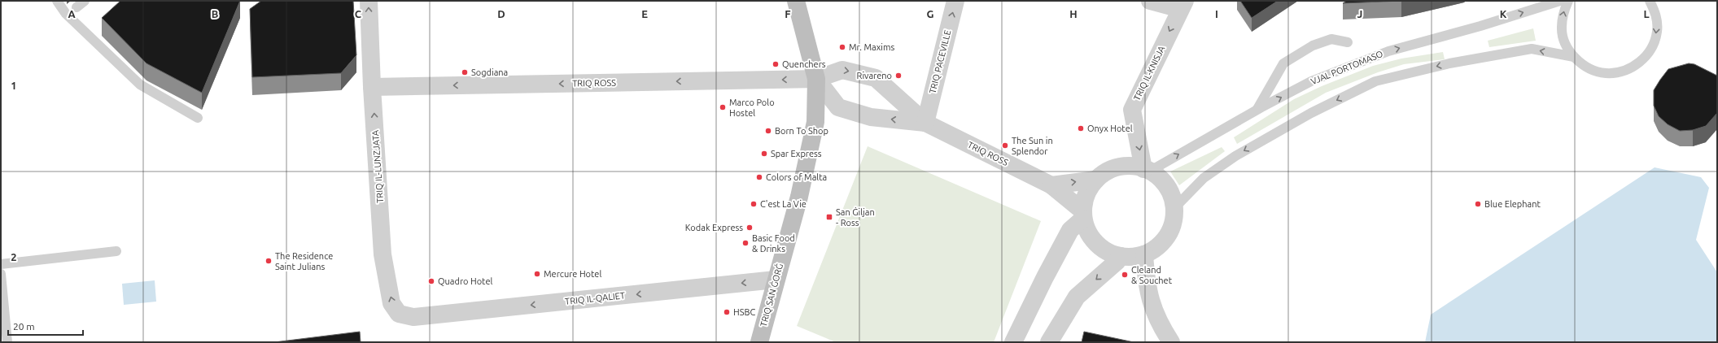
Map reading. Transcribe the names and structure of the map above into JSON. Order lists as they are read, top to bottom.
{
  "streets": {
    "main road": ["TRIQ SAN ĠORĠ"],
    "street": [
      "TRIQ PACEVILLE",
      "TRIQ IL-KNISJA",
      "TRIQ ROSS",
      "TRIQ IL-LUNZJATA",
      "TRIQ IL-QALIET"
    ],
    "lane": ["VJAL PORTOMASO"]
  },
  "crossings": [
    ["TRIQ PACEVILLE", "TRIQ ROSS"],
    ["VJAL PORTOMASO", "TRIQ IL-KNISJA"],
    ["VJAL PORTOMASO", "TRIQ ROSS"],
    ["TRIQ IL-KNISJA", "TRIQ ROSS"],
    ["TRIQ ROSS", "TRIQ IL-LUNZJATA"],
    ["TRIQ ROSS", "TRIQ SAN ĠORĠ"],
    ["TRIQ IL-LUNZJATA", "TRIQ IL-QALIET"],
    ["TRIQ SAN ĠORĠ", "TRIQ IL-QALIET"]
  ],
  "one_way": [
    "TRIQ PACEVILLE",
    "TRIQ IL-KNISJA",
    "TRIQ IL-LUNZJATA",
    "TRIQ IL-QALIET"
  ],
  "places": {
    "other": [
      "Mr. Maxims",
      "Quenchers",
      "Sogdiana",
      "Rivareno",
      "Marco Polo Hostel",
      "Onyx Hotel",
      "Born To Shop",
      "The Sun in Splendor",
      "Spar Express",
      "Colors of Malta",
      "C'est La Vie",
      "Blue Elephant",
      "Kodak Express",
      "Basic Food & Drinks",
      "The Residence Saint Julians",
      "Mercure Hotel",
      "Cleland & Souchet",
      "Quadro Hotel",
      "HSBC"
    ],
    "transit": ["San Ġiljan - Ross"]
  },
  "scale_bar": "20 m",
  "grid": {
    "columns": [
      "A",
      "B",
      "C",
      "D",
      "E",
      "F",
      "G",
      "H",
      "I",
      "J",
      "K",
      "L"
    ],
    "rows": ["1", "2"]
  }
}
